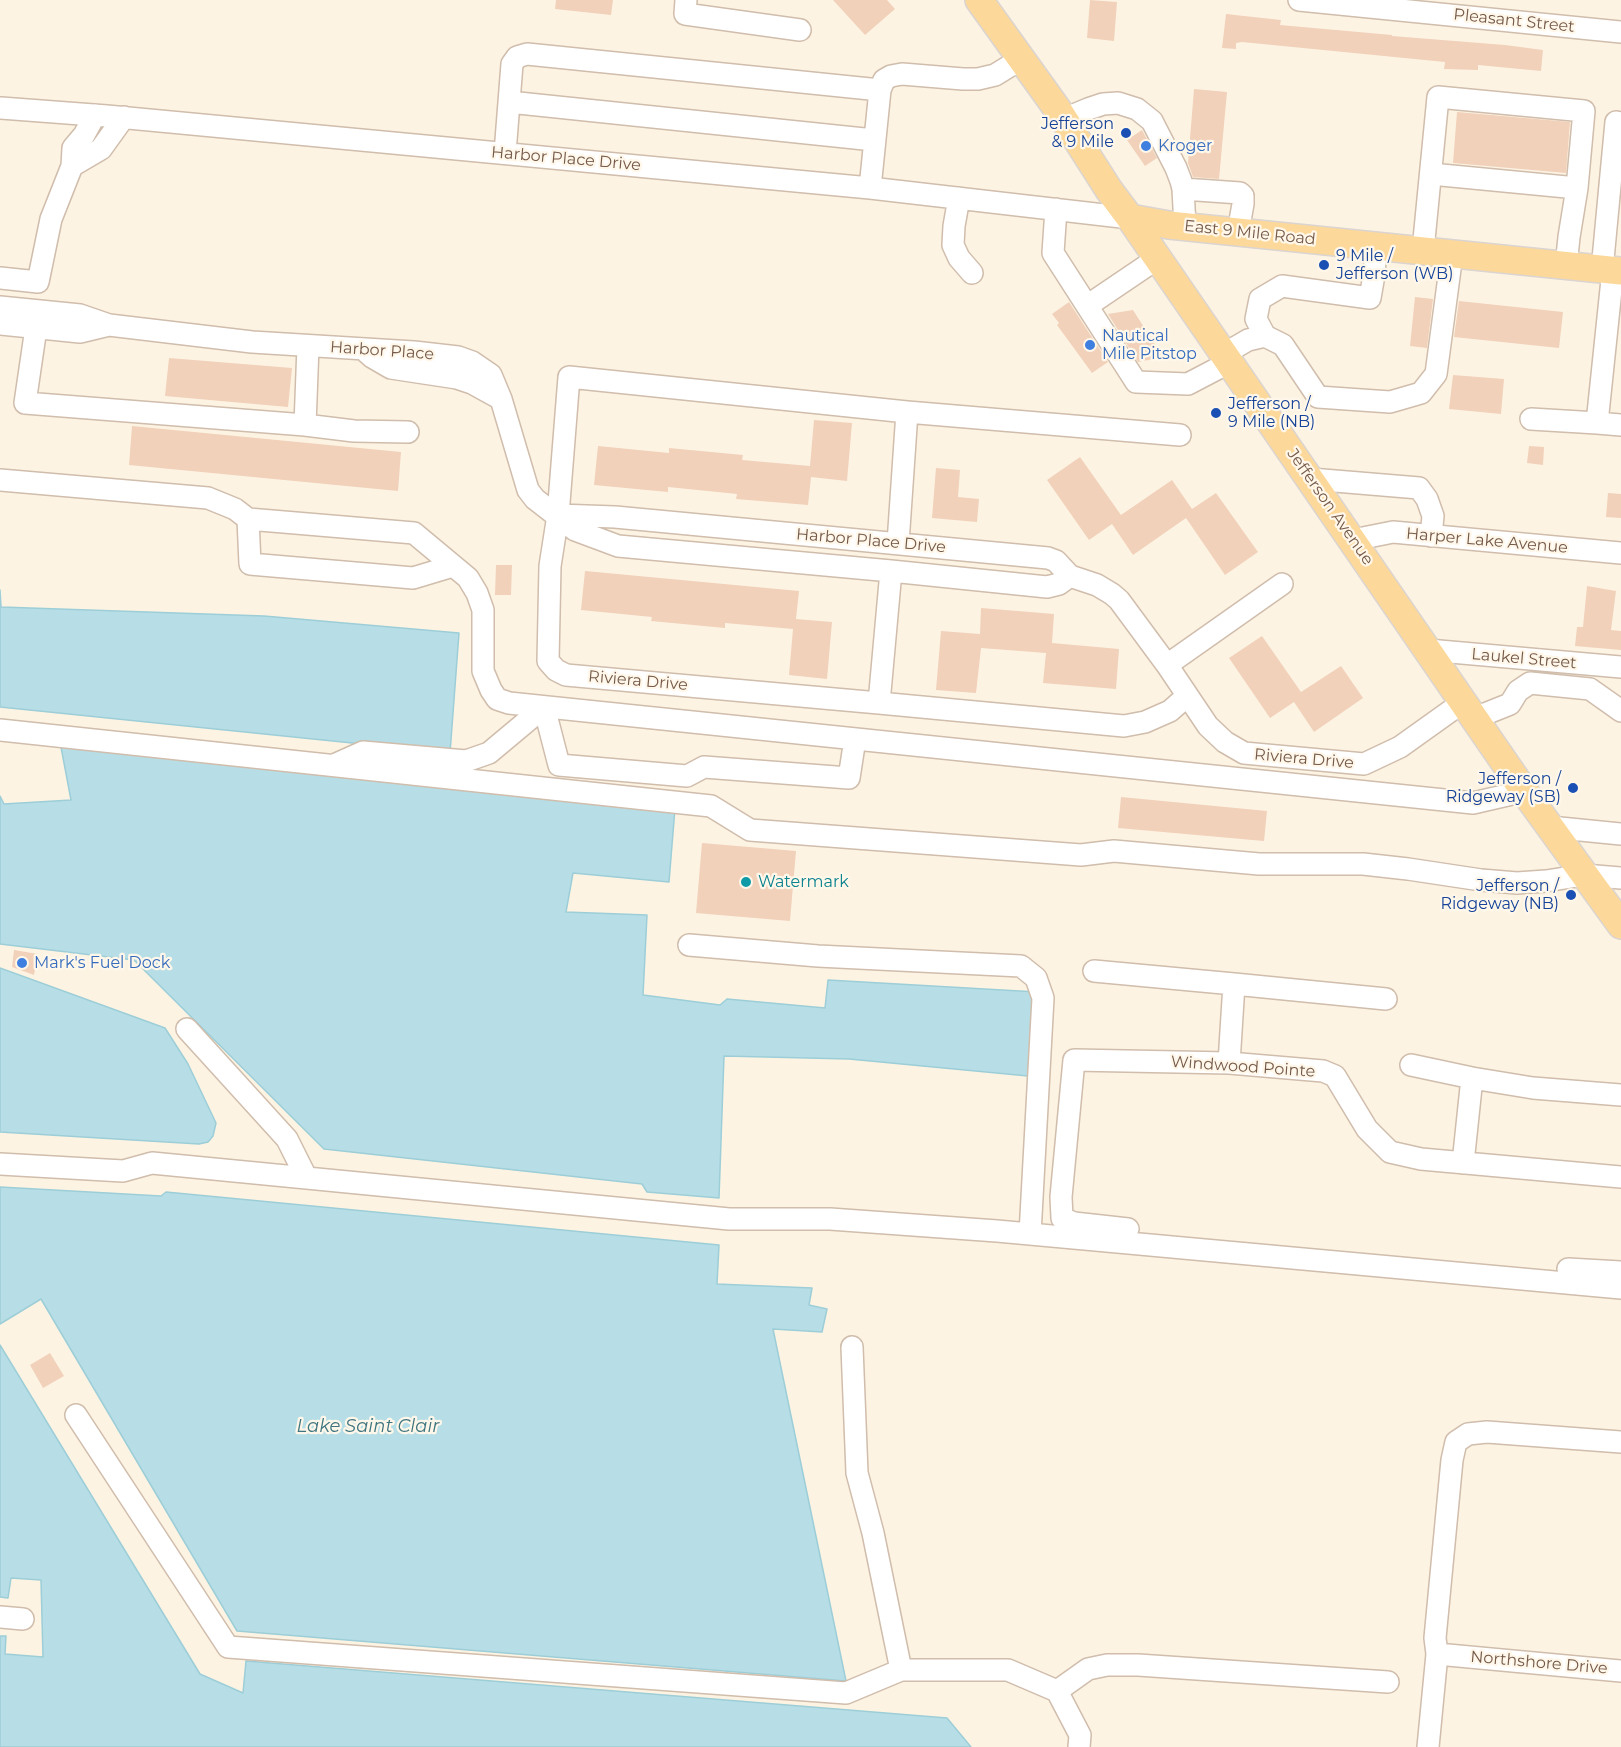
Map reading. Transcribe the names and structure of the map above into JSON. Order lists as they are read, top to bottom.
{
  "streets": {
    "main road": ["East 9 Mile Road", "Jefferson Avenue"],
    "street": [
      "Pleasant Street",
      "Harbor Place Drive",
      "Harbor Place",
      "Harper Lake Avenue",
      "Laukel Street",
      "Riviera Drive",
      "Windwood Pointe",
      "Northshore Drive"
    ]
  },
  "crossings": [
    ["Harbor Place Drive", "East 9 Mile Road"],
    ["Harbor Place Drive", "Harbor Place"],
    ["Harbor Place Drive", "Jefferson Avenue"],
    ["Harbor Place Drive", "Riviera Drive"],
    ["East 9 Mile Road", "Jefferson Avenue"],
    ["Harbor Place", "Riviera Drive"],
    ["Jefferson Avenue", "Harper Lake Avenue"],
    ["Jefferson Avenue", "Laukel Street"],
    ["Jefferson Avenue", "Riviera Drive"]
  ],
  "water": ["Lake Saint Clair"],
  "places": [
    "Jefferson & 9 Mile",
    "Kroger",
    "9 Mile / Jefferson (WB)",
    "Nautical Mile Pitstop",
    "Jefferson / 9 Mile (NB)",
    "Jefferson / Ridgeway (SB)",
    "Watermark",
    "Jefferson / Ridgeway (NB)",
    "Mark's Fuel Dock"
  ]
}
